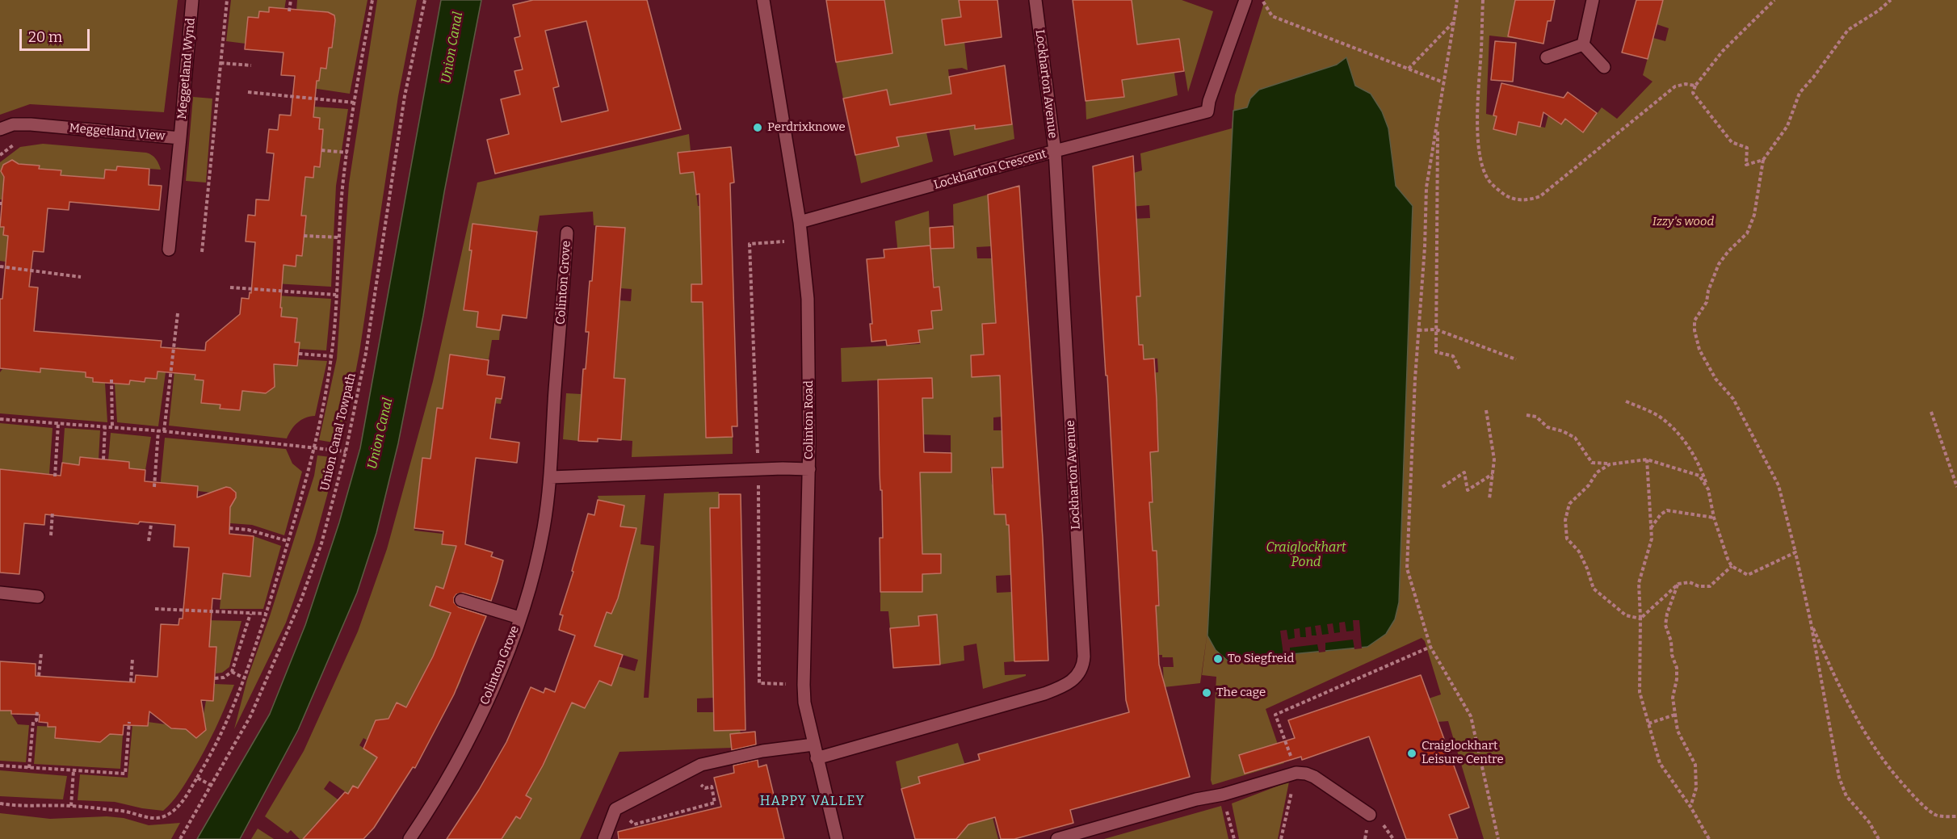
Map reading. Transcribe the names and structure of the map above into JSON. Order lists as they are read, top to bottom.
{
  "streets": {
    "street": [
      "Meggetland Wynd",
      "Lockharton Avenue",
      "Meggetland View",
      "Lockharton Crescent",
      "Colinton Grove",
      "Colinton Road"
    ],
    "path": ["Union Canal Towpath"]
  },
  "crossings": [
    ["Meggetland Wynd", "Meggetland View"],
    ["Lockharton Avenue", "Lockharton Crescent"],
    ["Lockharton Avenue", "Colinton Road"],
    ["Lockharton Crescent", "Colinton Road"]
  ],
  "districts": ["HAPPY VALLEY"],
  "water": ["Union Canal", "Craiglockhart Pond"],
  "parks": ["Izzy's wood"],
  "places": [
    "Perdrixknowe",
    "To Siegfreid",
    "The cage",
    "Craiglockhart Leisure Centre"
  ],
  "scale_bar": "20 m"
}
